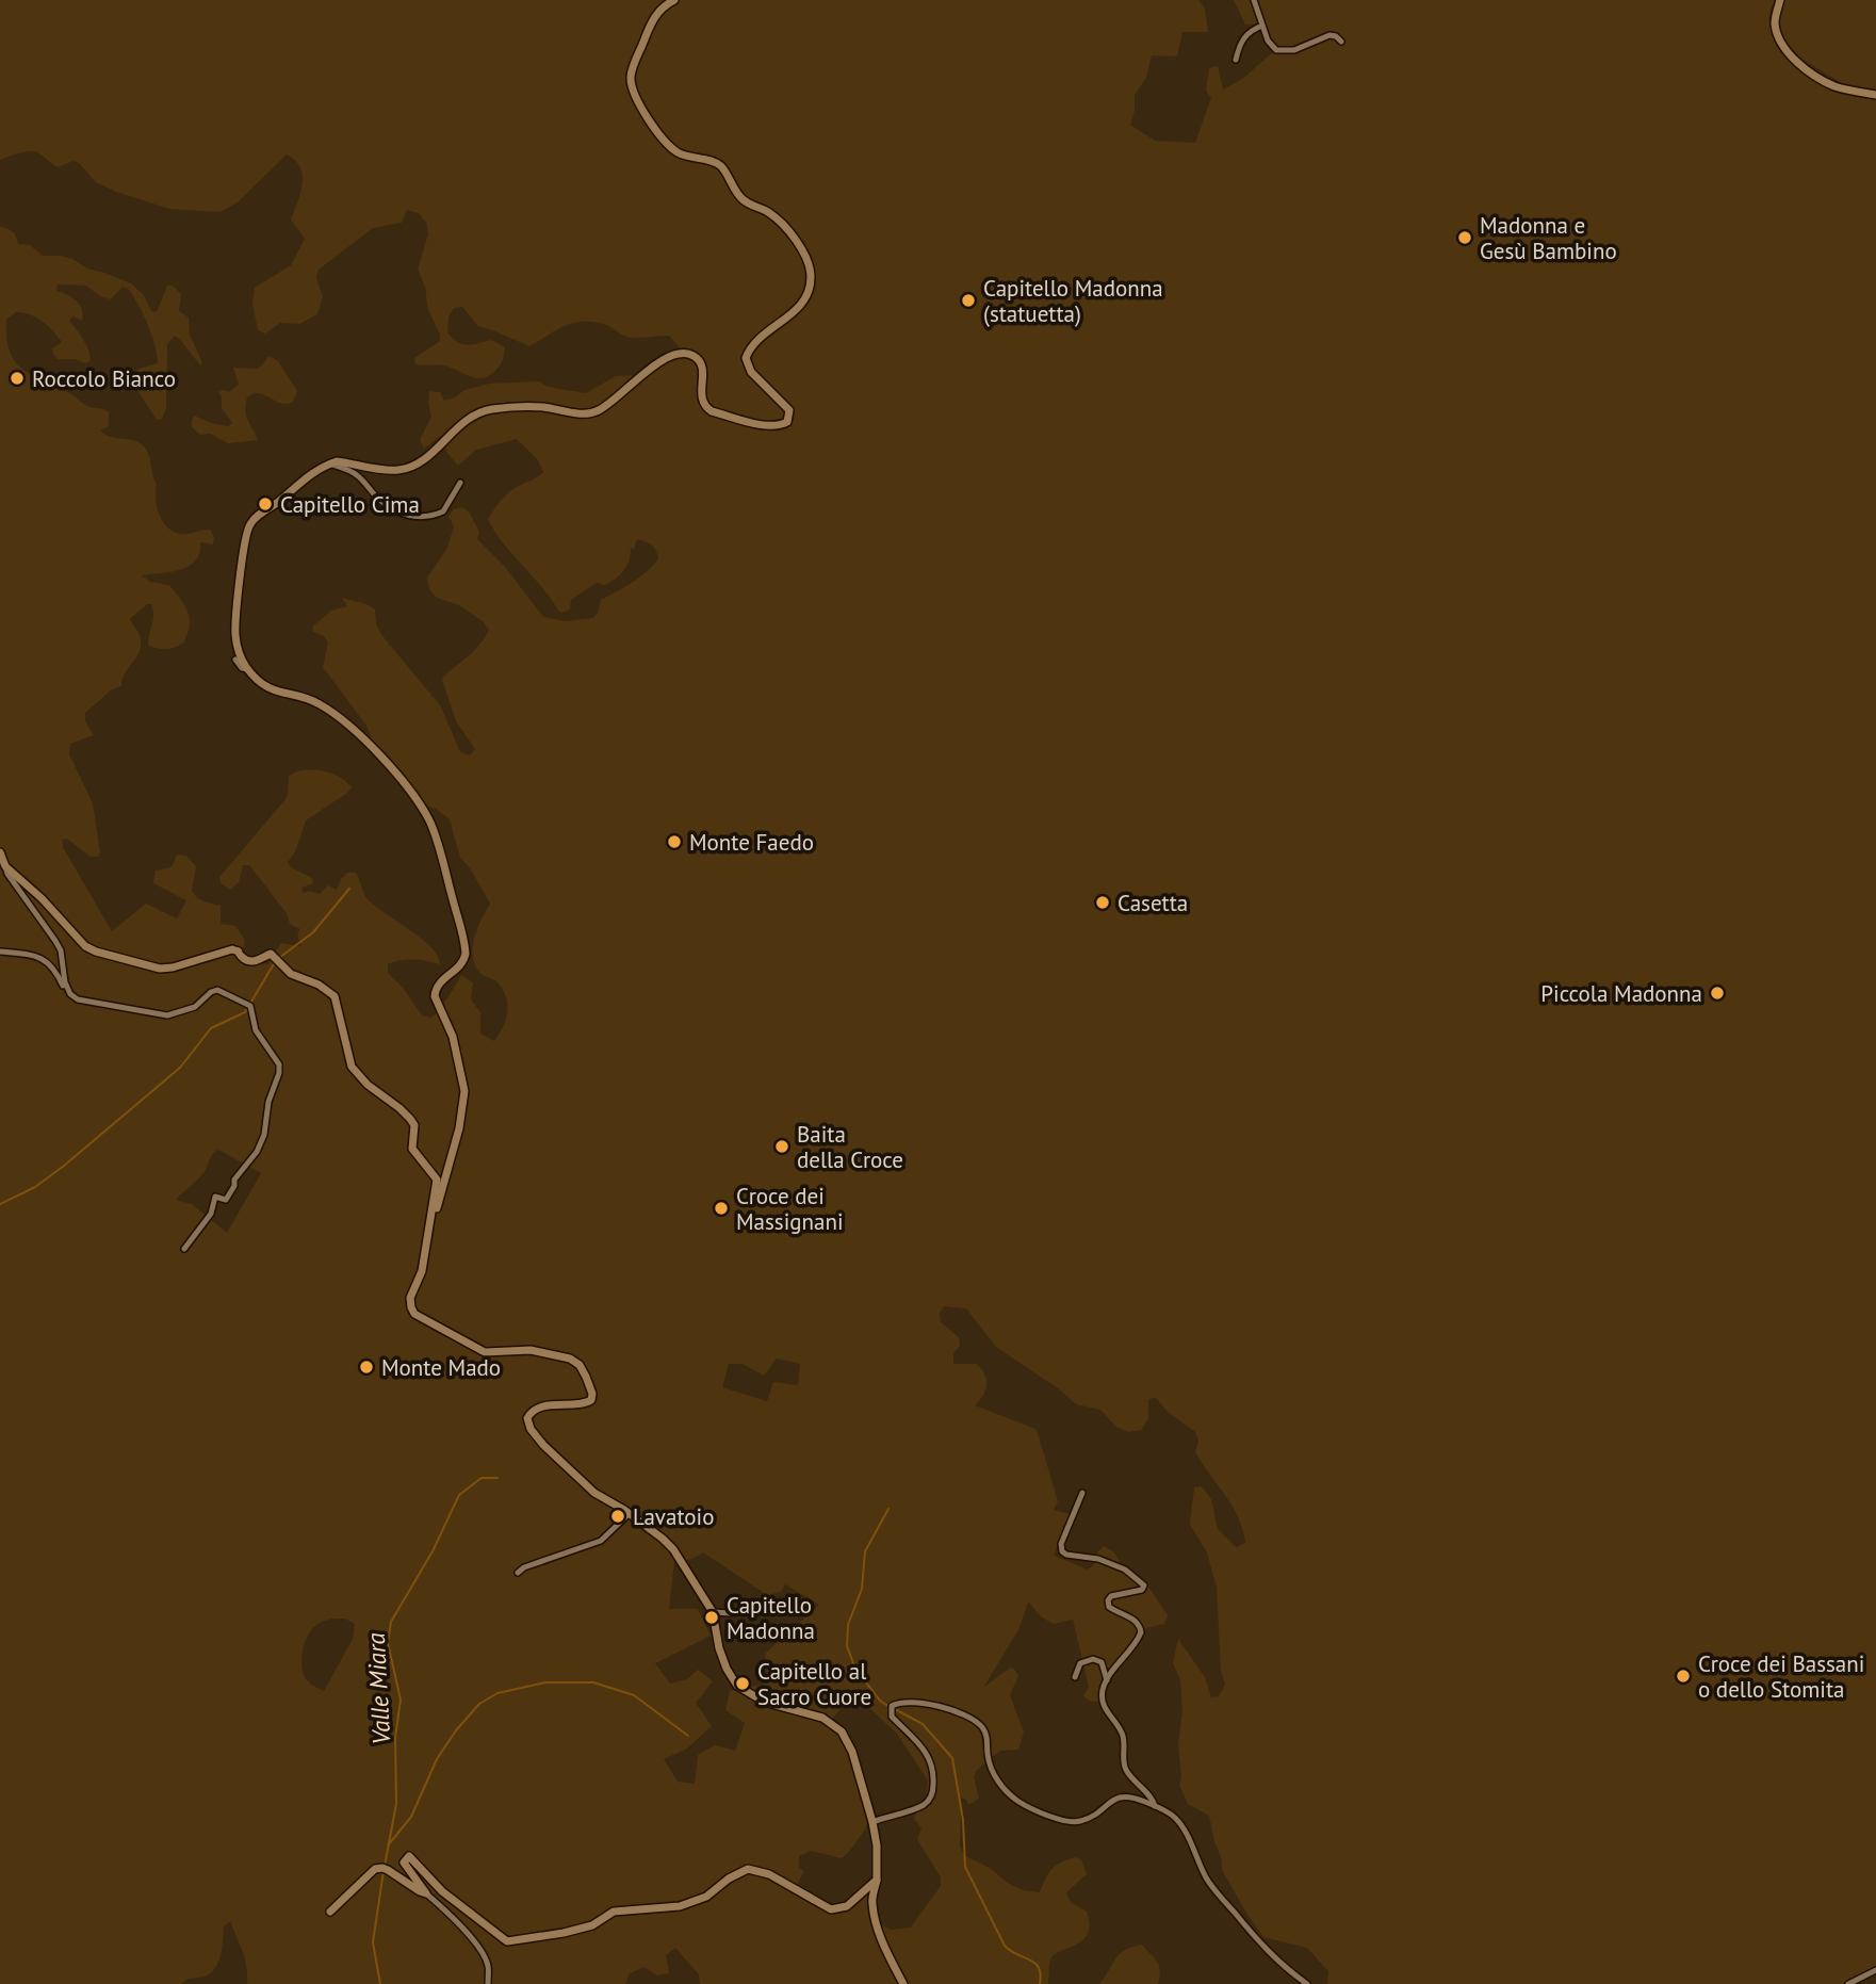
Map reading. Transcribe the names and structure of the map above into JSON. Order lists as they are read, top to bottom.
{
  "water": ["Valle Miara"],
  "places": [
    "Madonna e Gesù Bambino",
    "Capitello Madonna (statuetta)",
    "Roccolo Bianco",
    "Capitello Cima",
    "Monte Faedo",
    "Casetta",
    "Piccola Madonna",
    "Baita della Croce",
    "Croce dei Massignani",
    "Monte Mado",
    "Lavatoio",
    "Capitello Madonna",
    "Croce dei Bassani o dello Stomita",
    "Capitello al Sacro Cuore"
  ]
}
